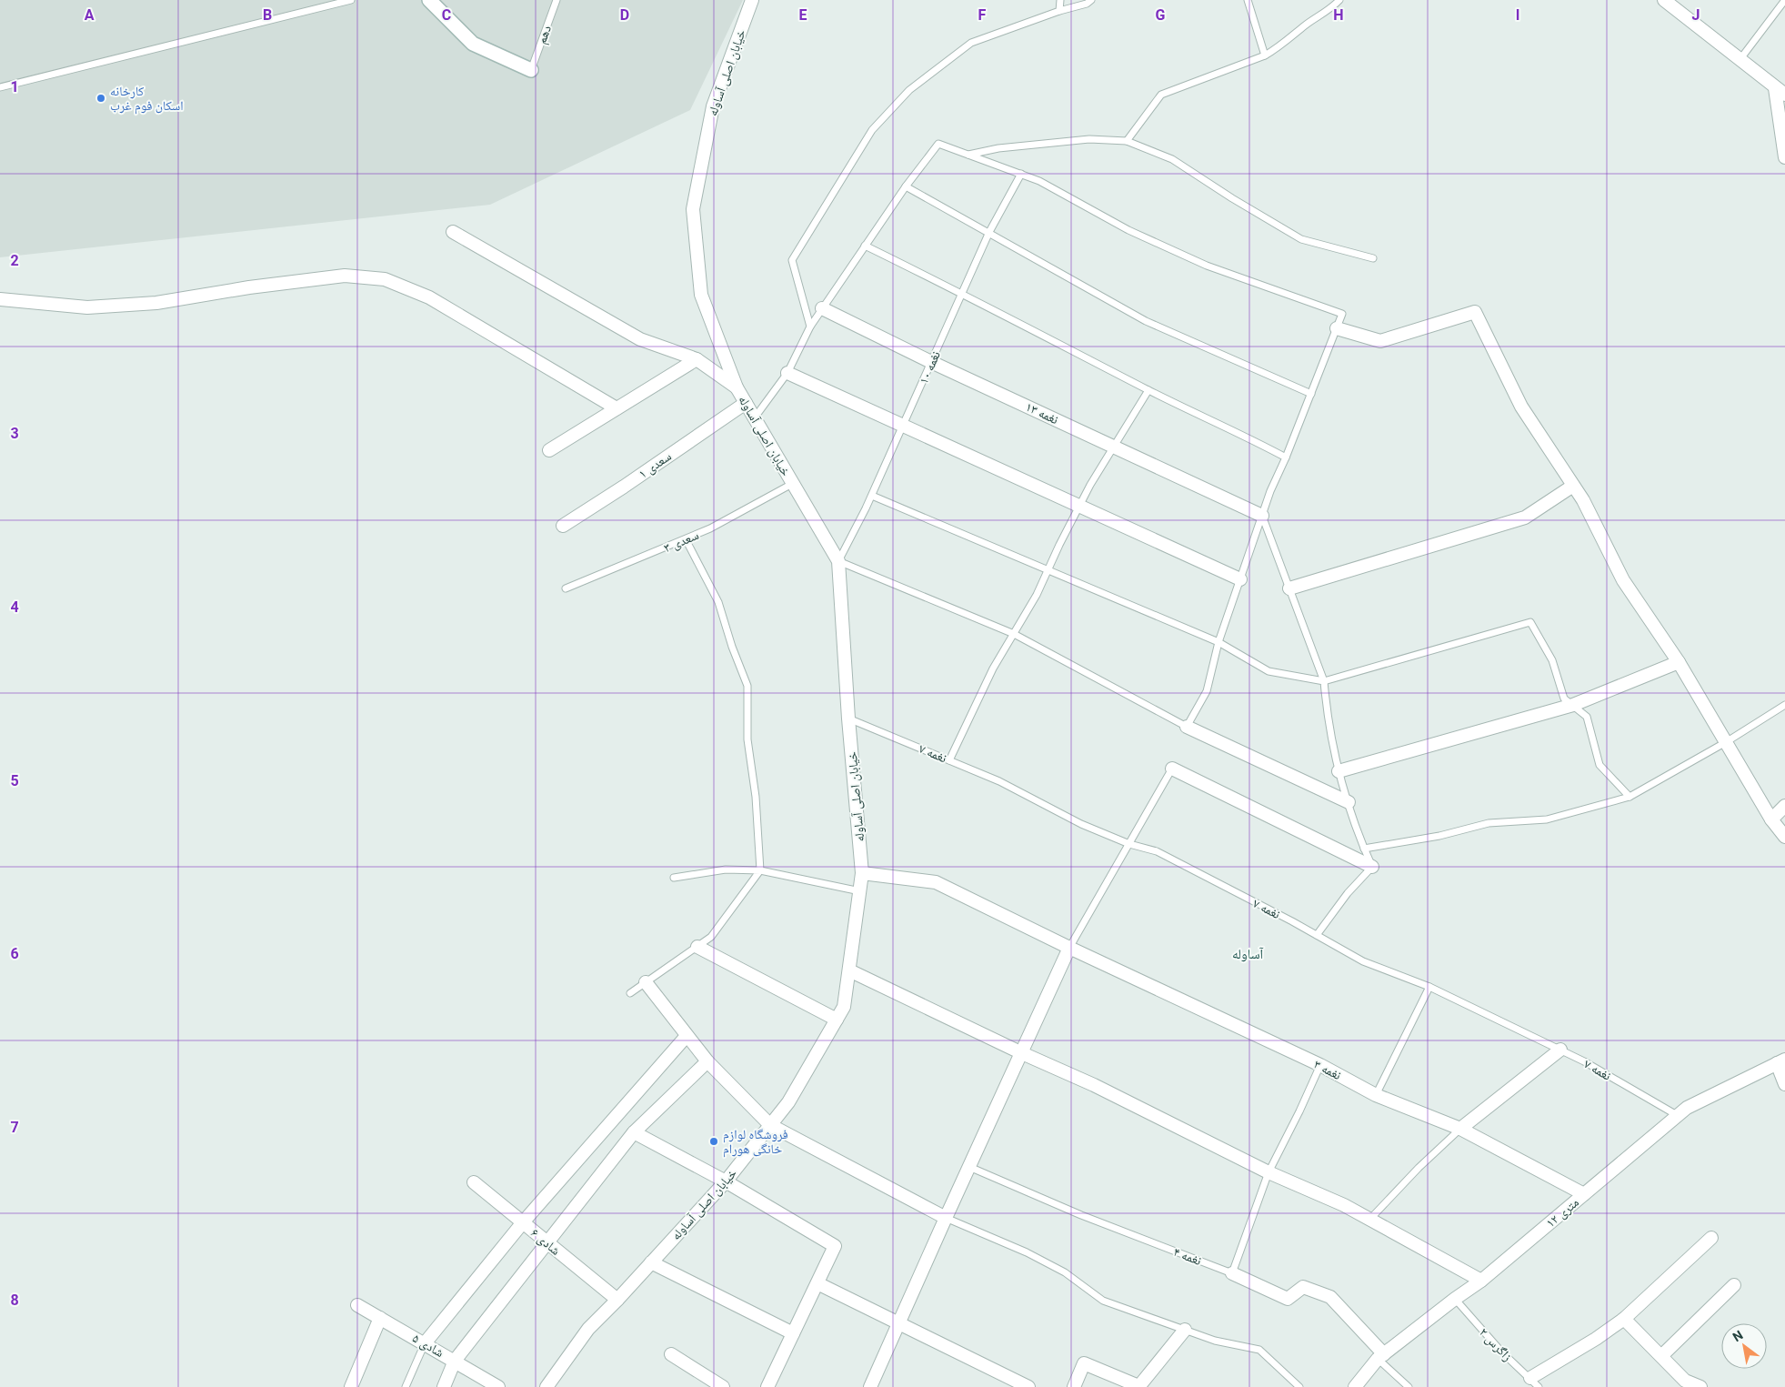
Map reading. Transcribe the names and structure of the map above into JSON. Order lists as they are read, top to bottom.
{
  "streets": {
    "street": [
      "خیابان اصلی آساوله",
      "نغمه ۱۳",
      "سعدی ۱",
      "نغمه ۳",
      "۱۲ متری",
      "شادی ۶",
      "نغمه ۴",
      "شادی ۵"
    ],
    "lane": [
      "دهم",
      "نغمه ۱۰",
      "سعدی ۳",
      "نغمه ۷",
      "زاگرس ۲"
    ]
  },
  "crossings": [
    ["خیابان اصلی آساوله", "نغمه ۱۰"],
    ["خیابان اصلی آساوله", "سعدی ۱"],
    ["خیابان اصلی آساوله", "سعدی ۳"],
    ["خیابان اصلی آساوله", "نغمه ۷"],
    ["خیابان اصلی آساوله", "شادی ۶"],
    ["نغمه ۱۰", "نغمه ۱۳"],
    ["نغمه ۷", "۱۲ متری"],
    ["نغمه ۳", "۱۲ متری"],
    ["۱۲ متری", "نغمه ۴"],
    ["۱۲ متری", "زاگرس ۲"]
  ],
  "districts": ["آساوله"],
  "places": ["کارخانه اسکان فوم غرب", "فروشگاه لوازم خانگی هورام"],
  "north": "top left",
  "grid": {
    "columns": [
      "A",
      "B",
      "C",
      "D",
      "E",
      "F",
      "G",
      "H",
      "I",
      "J"
    ],
    "rows": [
      "1",
      "2",
      "3",
      "4",
      "5",
      "6",
      "7",
      "8"
    ]
  }
}
